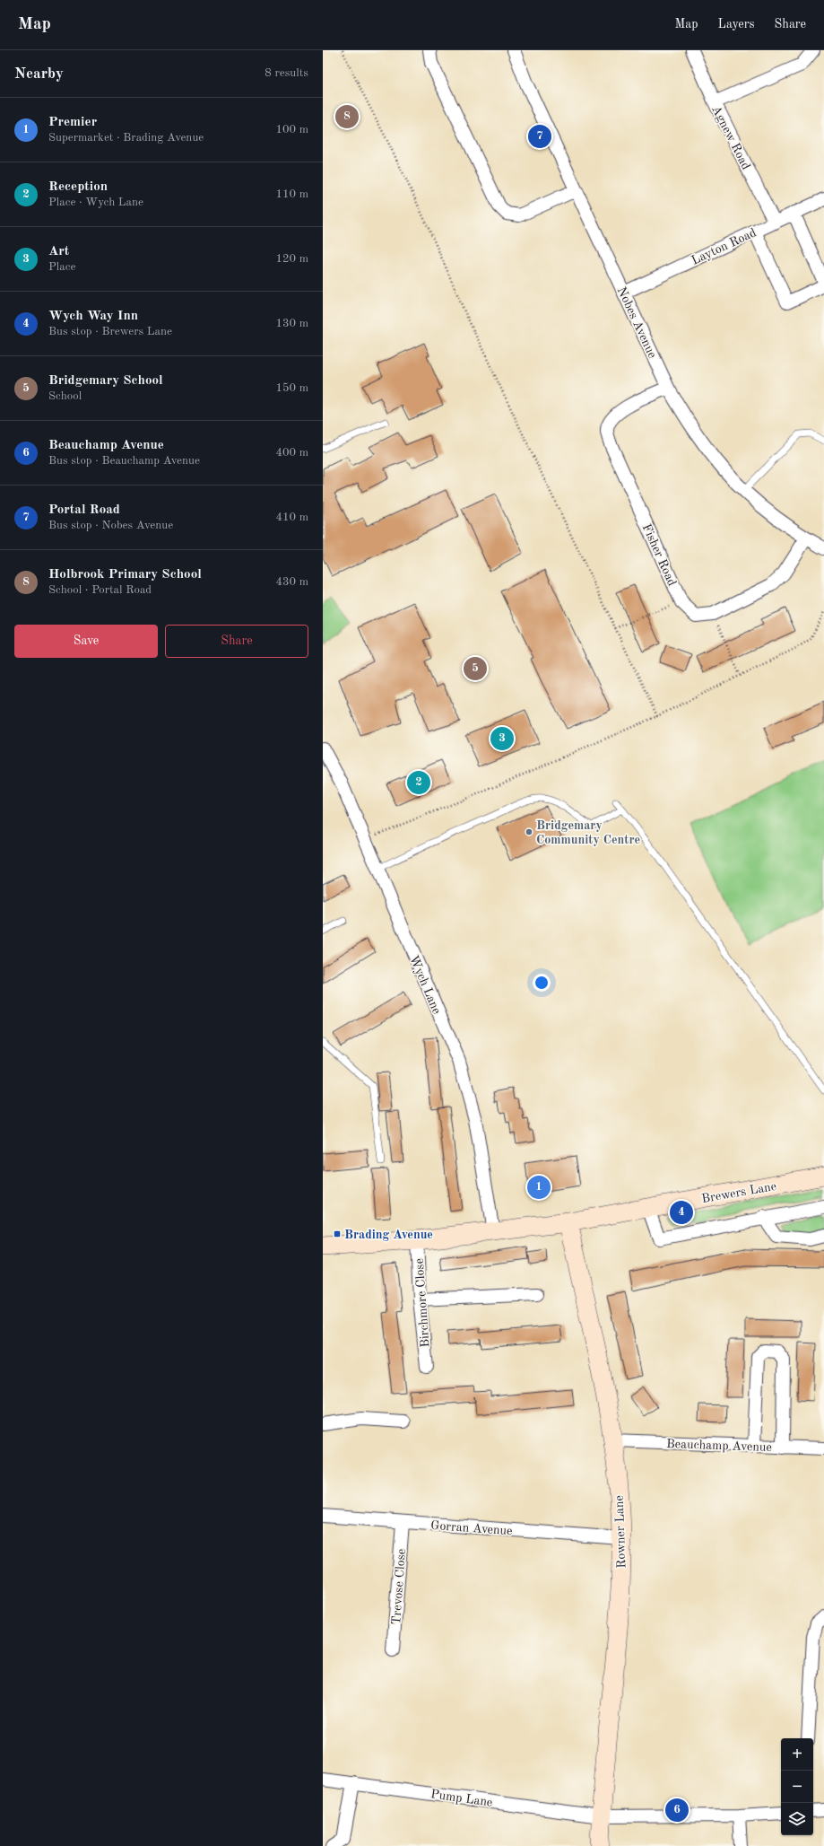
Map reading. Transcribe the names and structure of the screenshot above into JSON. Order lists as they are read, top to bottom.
{
  "streets": {
    "street": [
      "Agnew Road",
      "Layton Road",
      "Nobes Avenue",
      "Fisher Road",
      "Wych Lane",
      "Brewers Lane",
      "Birchmore Close",
      "Beauchamp Avenue",
      "Gorran Avenue",
      "Rowner Lane",
      "Trevose Close",
      "Pump Lane"
    ]
  },
  "crossings": [
    ["Agnew Road", "Layton Road"],
    ["Layton Road", "Nobes Avenue"],
    ["Nobes Avenue", "Fisher Road"],
    ["Brewers Lane", "Rowner Lane"],
    ["Beauchamp Avenue", "Rowner Lane"],
    ["Gorran Avenue", "Rowner Lane"],
    ["Gorran Avenue", "Trevose Close"],
    ["Rowner Lane", "Pump Lane"]
  ],
  "places": {
    "other": ["Bridgemary Community Centre"],
    "transit": ["Brading Avenue"]
  },
  "page": {
    "header": "Map",
    "nav": ["Map", "Layers", "Share"],
    "heading": ["Nearby", "8 results"],
    "list": [
      {
        "mark": "1",
        "name": "Premier",
        "note": "Supermarket · Brading Avenue",
        "value": "100 m"
      },
      {
        "mark": "2",
        "name": "Reception",
        "note": "Place · Wych Lane",
        "value": "110 m"
      },
      {
        "mark": "3",
        "name": "Art",
        "note": "Place",
        "value": "120 m"
      },
      {
        "mark": "4",
        "name": "Wych Way Inn",
        "note": "Bus stop · Brewers Lane",
        "value": "130 m"
      },
      {
        "mark": "5",
        "name": "Bridgemary School",
        "note": "School",
        "value": "150 m"
      },
      {
        "mark": "6",
        "name": "Beauchamp Avenue",
        "note": "Bus stop · Beauchamp Avenue",
        "value": "400 m"
      },
      {
        "mark": "7",
        "name": "Portal Road",
        "note": "Bus stop · Nobes Avenue",
        "value": "410 m"
      },
      {
        "mark": "8",
        "name": "Holbrook Primary School",
        "note": "School · Portal Road",
        "value": "430 m"
      }
    ],
    "pins": [
      "8",
      "7",
      "5",
      "3",
      "2",
      "1",
      "4",
      "6"
    ],
    "buttons": ["Save", "Share"],
    "map_buttons": ["+", "−"]
  }
}
